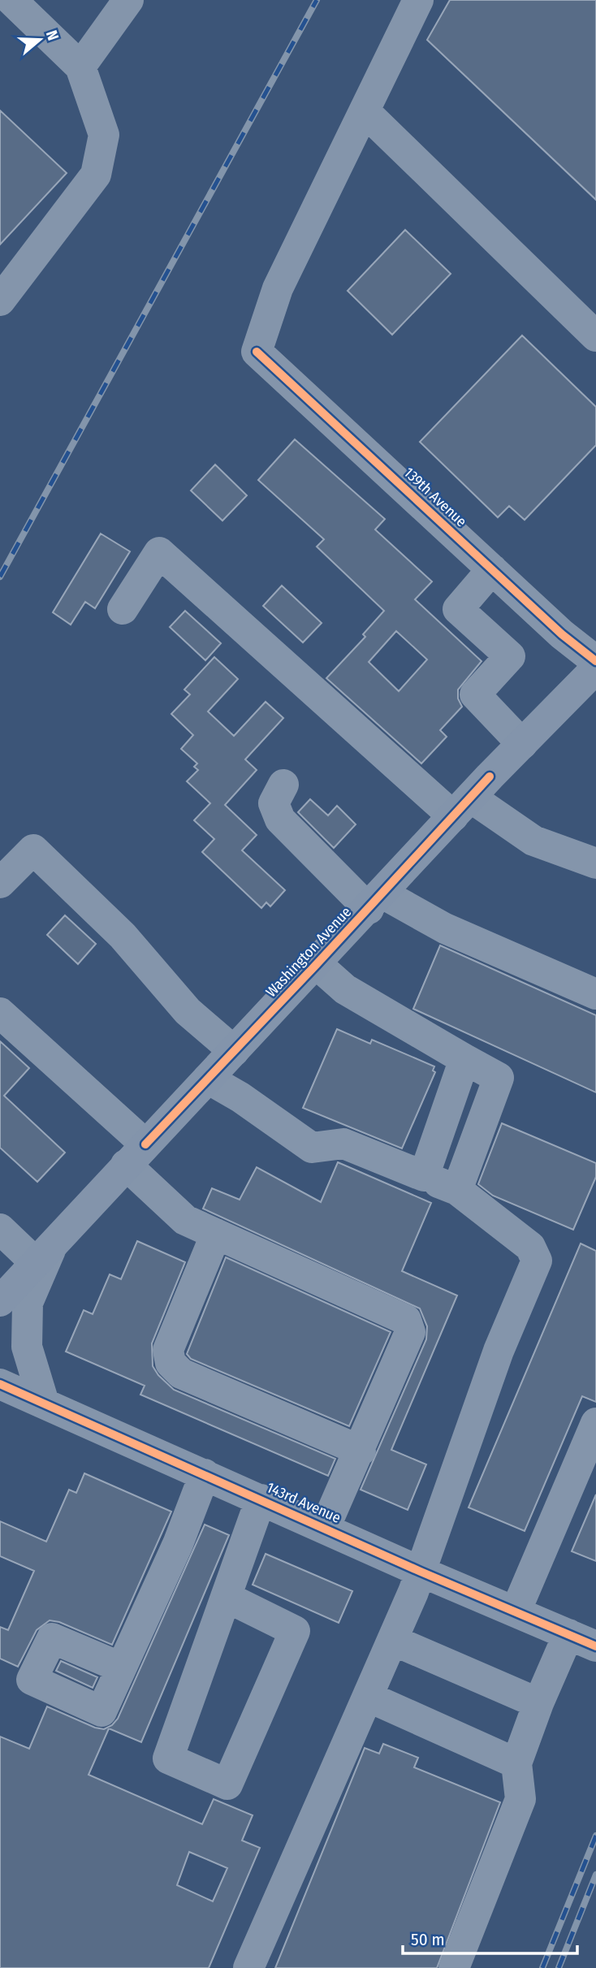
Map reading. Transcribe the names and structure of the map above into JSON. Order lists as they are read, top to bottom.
{
  "streets": {
    "main road": ["Washington Avenue"],
    "street": ["139th Avenue", "143rd Avenue"]
  },
  "scale_bar": "50 m",
  "north": "right"
}
